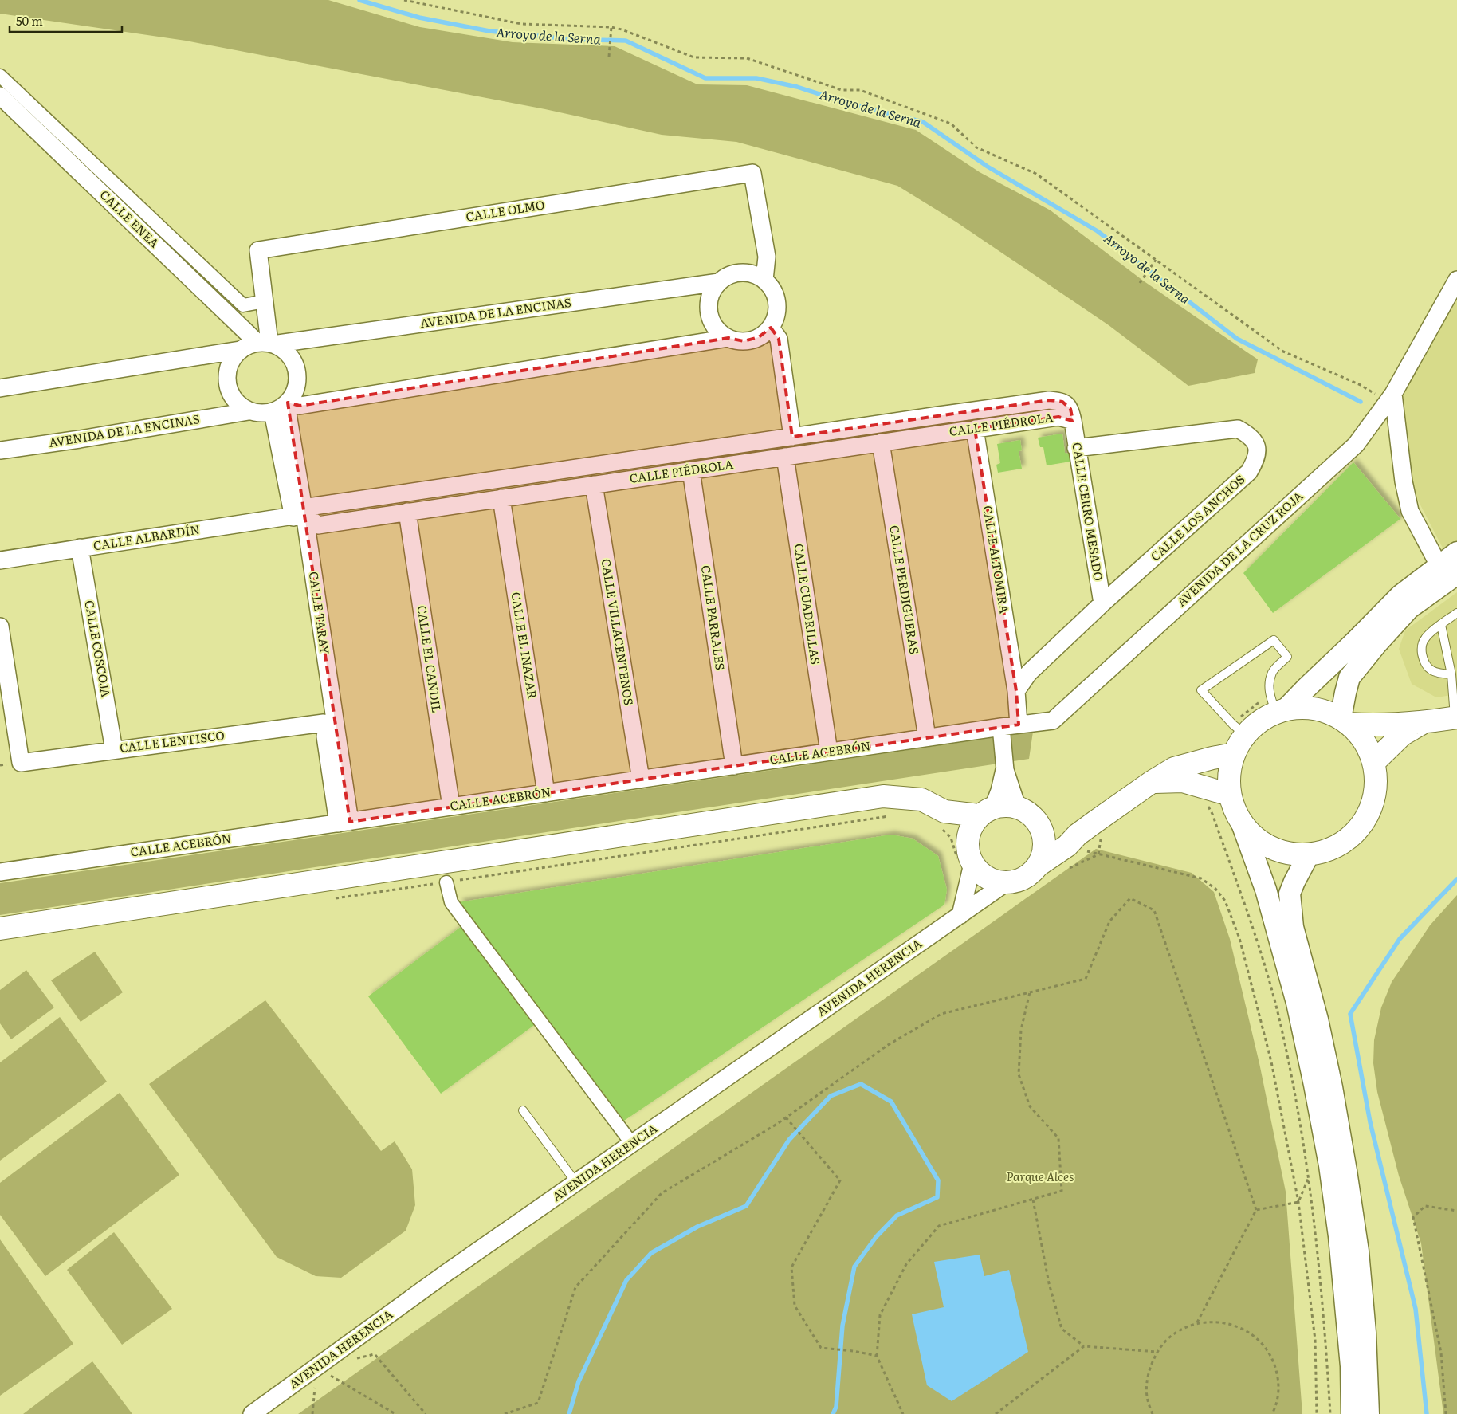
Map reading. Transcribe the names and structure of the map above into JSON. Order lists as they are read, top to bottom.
{
  "streets": {
    "street": [
      "CALLE OLMO",
      "CALLE ENEA",
      "AVENIDA DE LA ENCINAS",
      "CALLE PIÉDROLA",
      "CALLE CERRO MESADO",
      "CALLE LOS ANCHOS",
      "CALLE ALBARDÍN",
      "AVENIDA DE LA CRUZ ROJA",
      "CALLE ALTOMIRA",
      "CALLE PERDIGUERAS",
      "CALLE CUADRILLAS",
      "CALLE TARAY",
      "CALLE PARRALES",
      "CALLE VILLACENTENOS",
      "CALLE EL INAZAR",
      "CALLE COSCOJA",
      "CALLE EL CANDIL",
      "CALLE LENTISCO",
      "CALLE ACEBRÓN",
      "AVENIDA HERENCIA"
    ]
  },
  "crossings": [
    ["CALLE OLMO", "AVENIDA DE LA ENCINAS"],
    ["CALLE ENEA", "AVENIDA DE LA ENCINAS"],
    ["CALLE ENEA", "CALLE TARAY"],
    ["AVENIDA DE LA ENCINAS", "CALLE TARAY"],
    ["CALLE PIÉDROLA", "CALLE CERRO MESADO"],
    ["CALLE PIÉDROLA", "CALLE ALBARDÍN"],
    ["CALLE PIÉDROLA", "CALLE ALTOMIRA"],
    ["CALLE PIÉDROLA", "CALLE PERDIGUERAS"],
    ["CALLE PIÉDROLA", "CALLE CUADRILLAS"],
    ["CALLE PIÉDROLA", "CALLE TARAY"],
    ["CALLE PIÉDROLA", "CALLE PARRALES"],
    ["CALLE PIÉDROLA", "CALLE VILLACENTENOS"],
    ["CALLE PIÉDROLA", "CALLE EL INAZAR"],
    ["CALLE PIÉDROLA", "CALLE EL CANDIL"],
    ["CALLE CERRO MESADO", "CALLE LOS ANCHOS"],
    ["CALLE CERRO MESADO", "CALLE ALBARDÍN"],
    ["CALLE LOS ANCHOS", "CALLE ALTOMIRA"],
    ["CALLE ALBARDÍN", "CALLE TARAY"],
    ["CALLE ALBARDÍN", "CALLE COSCOJA"],
    ["AVENIDA DE LA CRUZ ROJA", "CALLE ACEBRÓN"],
    ["CALLE PERDIGUERAS", "CALLE ACEBRÓN"],
    ["CALLE CUADRILLAS", "CALLE ACEBRÓN"],
    ["CALLE TARAY", "CALLE LENTISCO"],
    ["CALLE TARAY", "CALLE ACEBRÓN"],
    ["CALLE PARRALES", "CALLE ACEBRÓN"],
    ["CALLE VILLACENTENOS", "CALLE ACEBRÓN"],
    ["CALLE EL INAZAR", "CALLE ACEBRÓN"],
    ["CALLE COSCOJA", "CALLE LENTISCO"],
    ["CALLE EL CANDIL", "CALLE ACEBRÓN"]
  ],
  "water": ["Arroyo de la Serna"],
  "parks": ["Parque Alces"],
  "scale_bar": "50 m"
}
